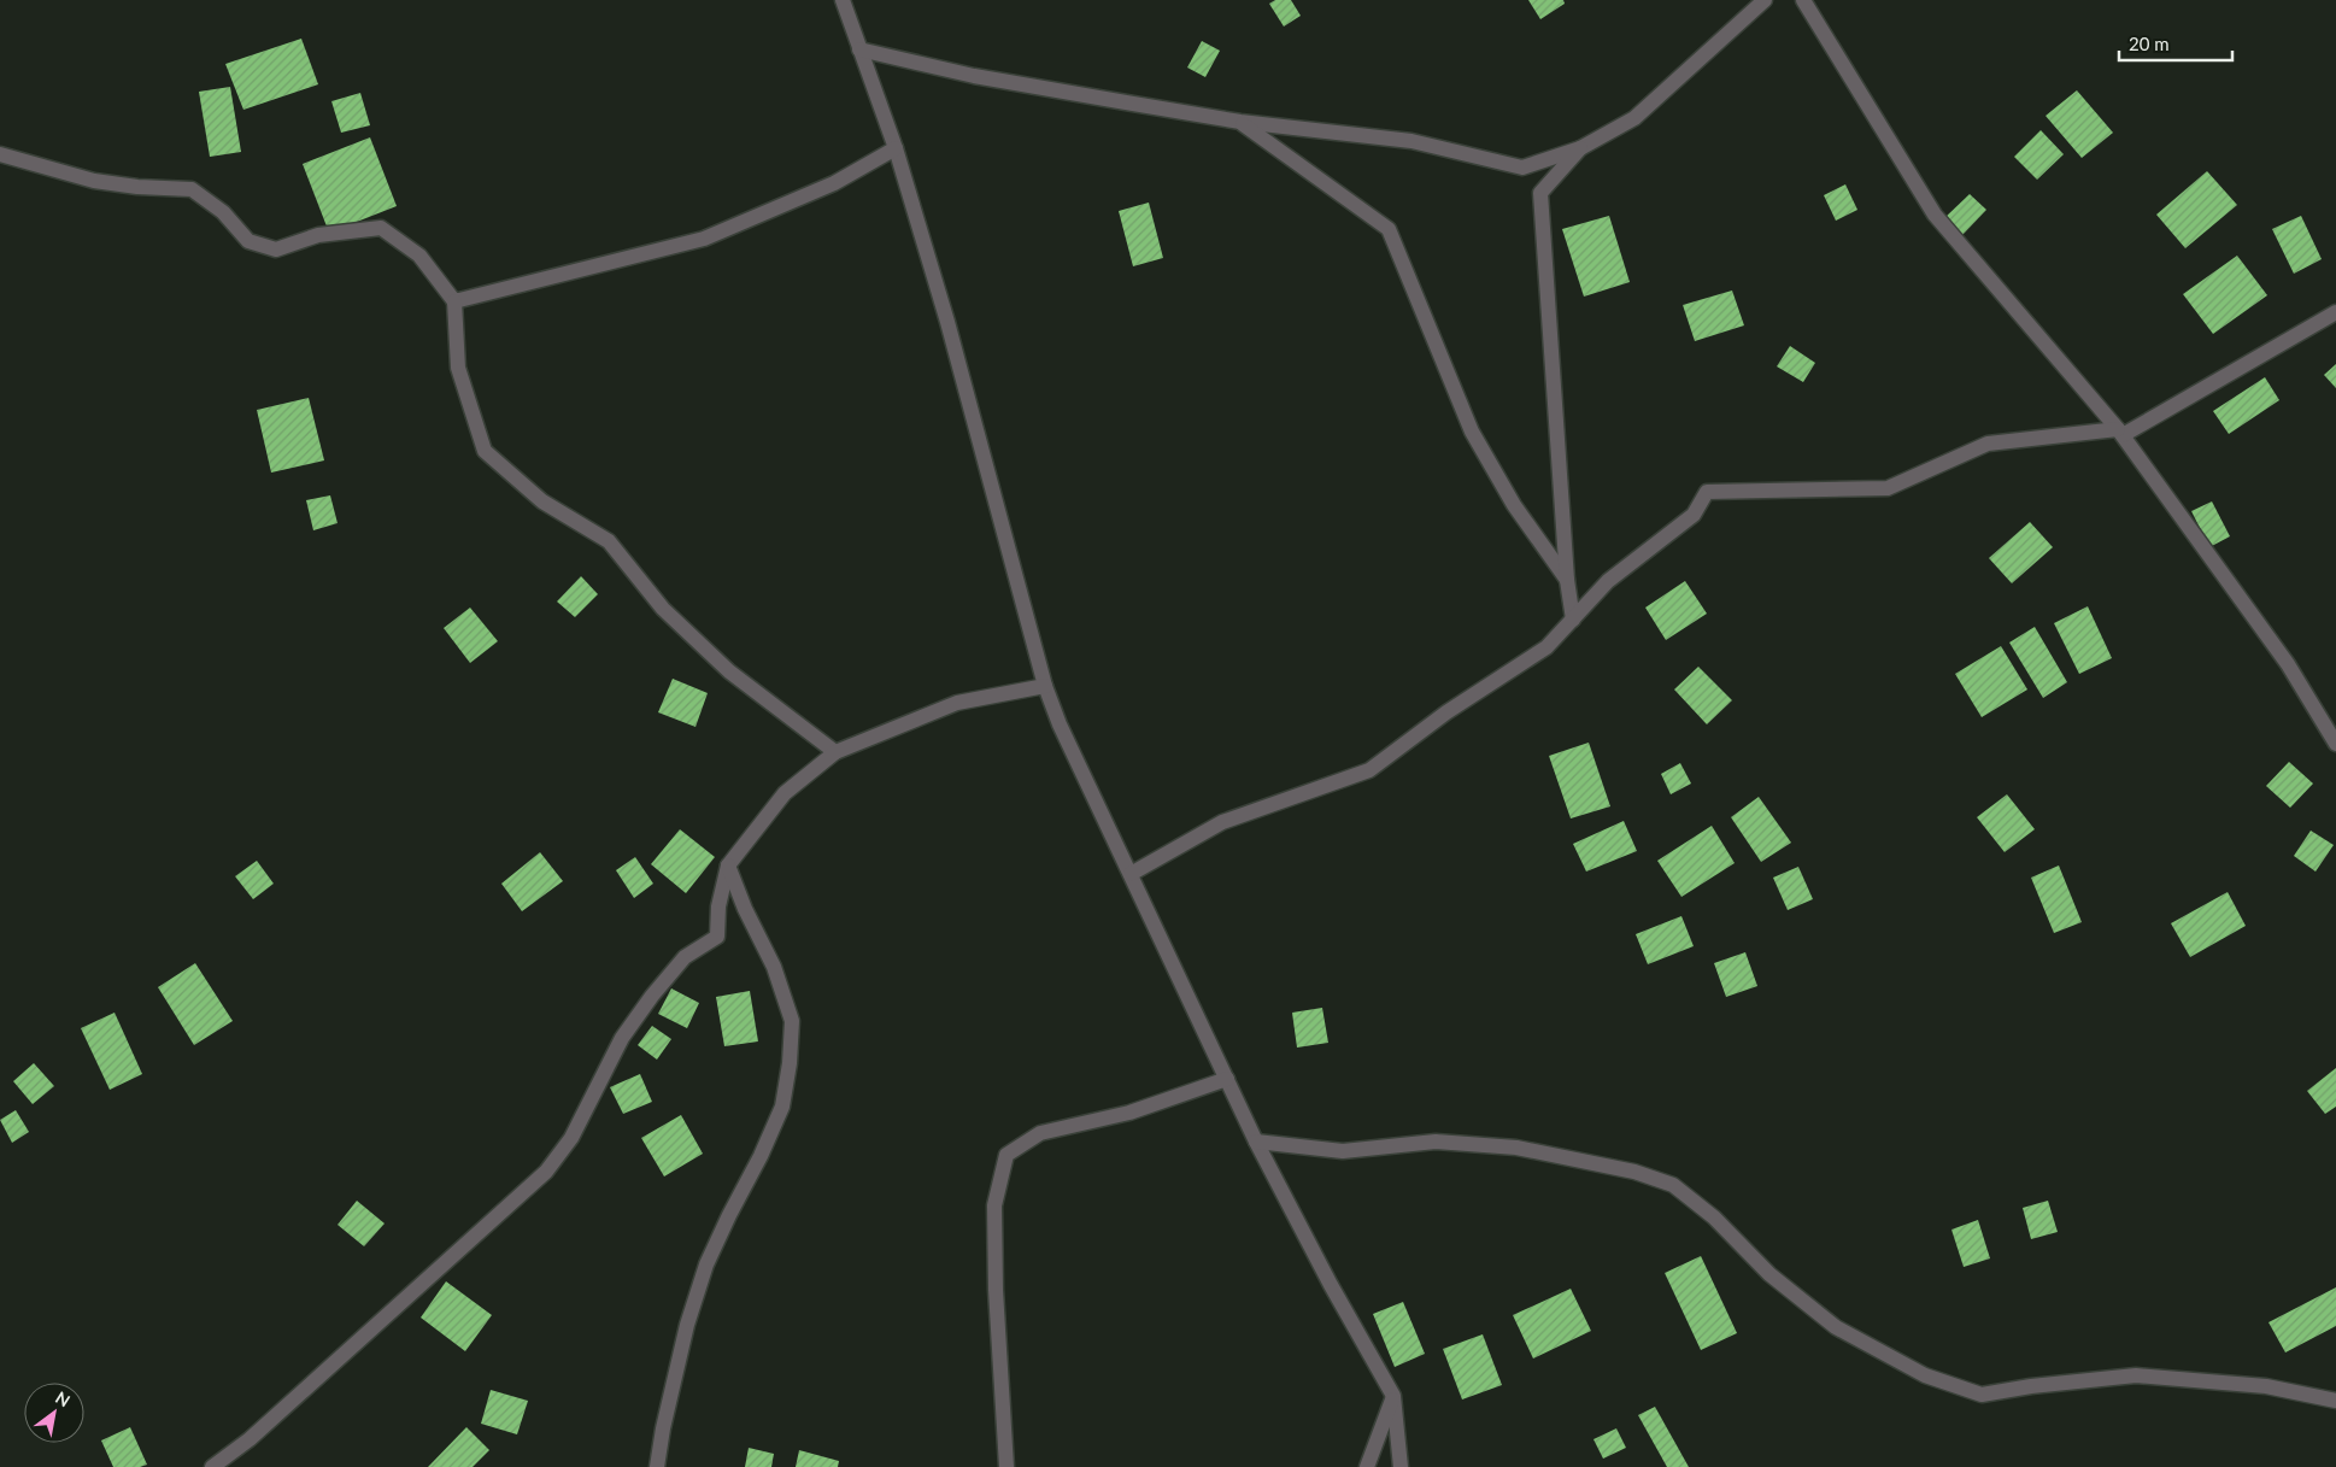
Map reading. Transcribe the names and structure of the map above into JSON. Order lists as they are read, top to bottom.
{
  "scale_bar": "20 m",
  "north": "top right"
}
